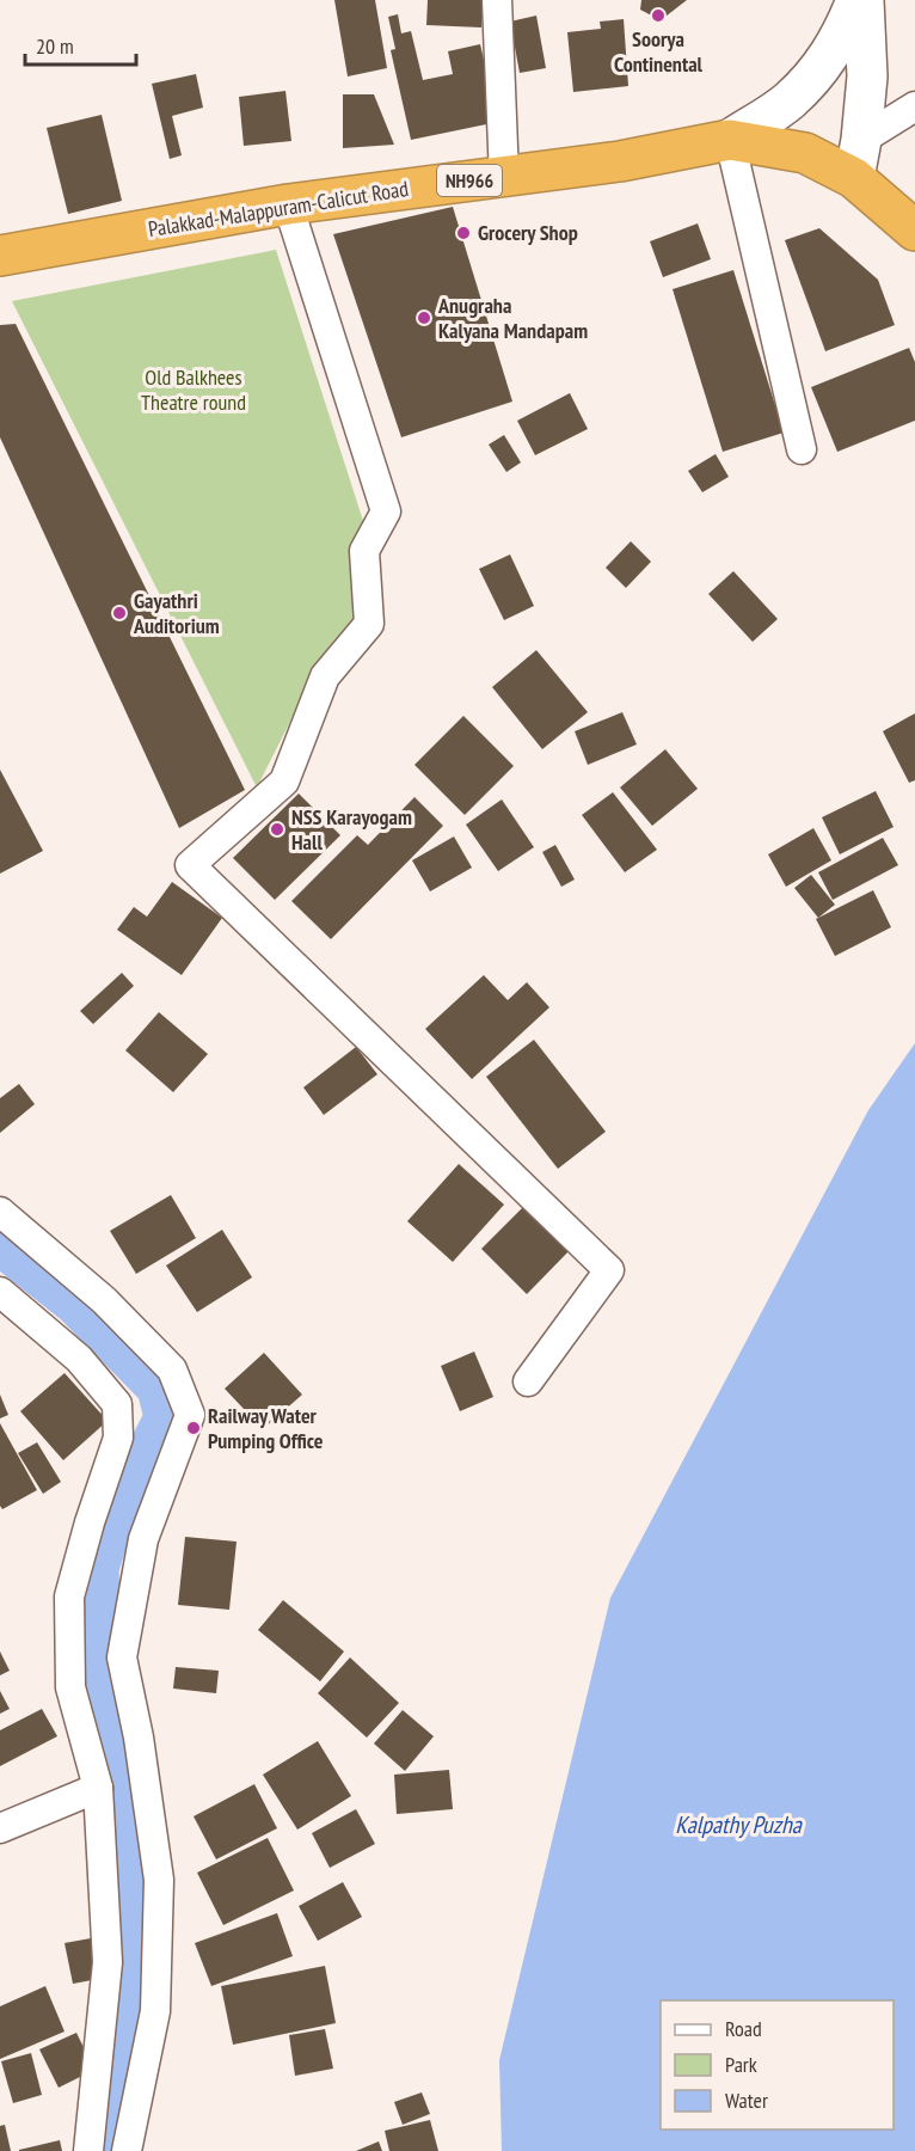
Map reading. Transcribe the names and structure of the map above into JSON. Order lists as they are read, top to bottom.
{
  "streets": {
    "highway": ["NH966", "Palakkad-Malappuram-Calicut Road"]
  },
  "water": ["Kalpathy Puzha"],
  "parks": ["Old Balkhees Theatre round"],
  "places": [
    "Soorya Continental",
    "Grocery Shop",
    "Anugraha Kalyana Mandapam",
    "Gayathri Auditorium",
    "NSS Karayogam Hall",
    "Railway Water Pumping Office"
  ],
  "legend": ["Road", "Park", "Water"],
  "scale_bar": "20 m"
}
